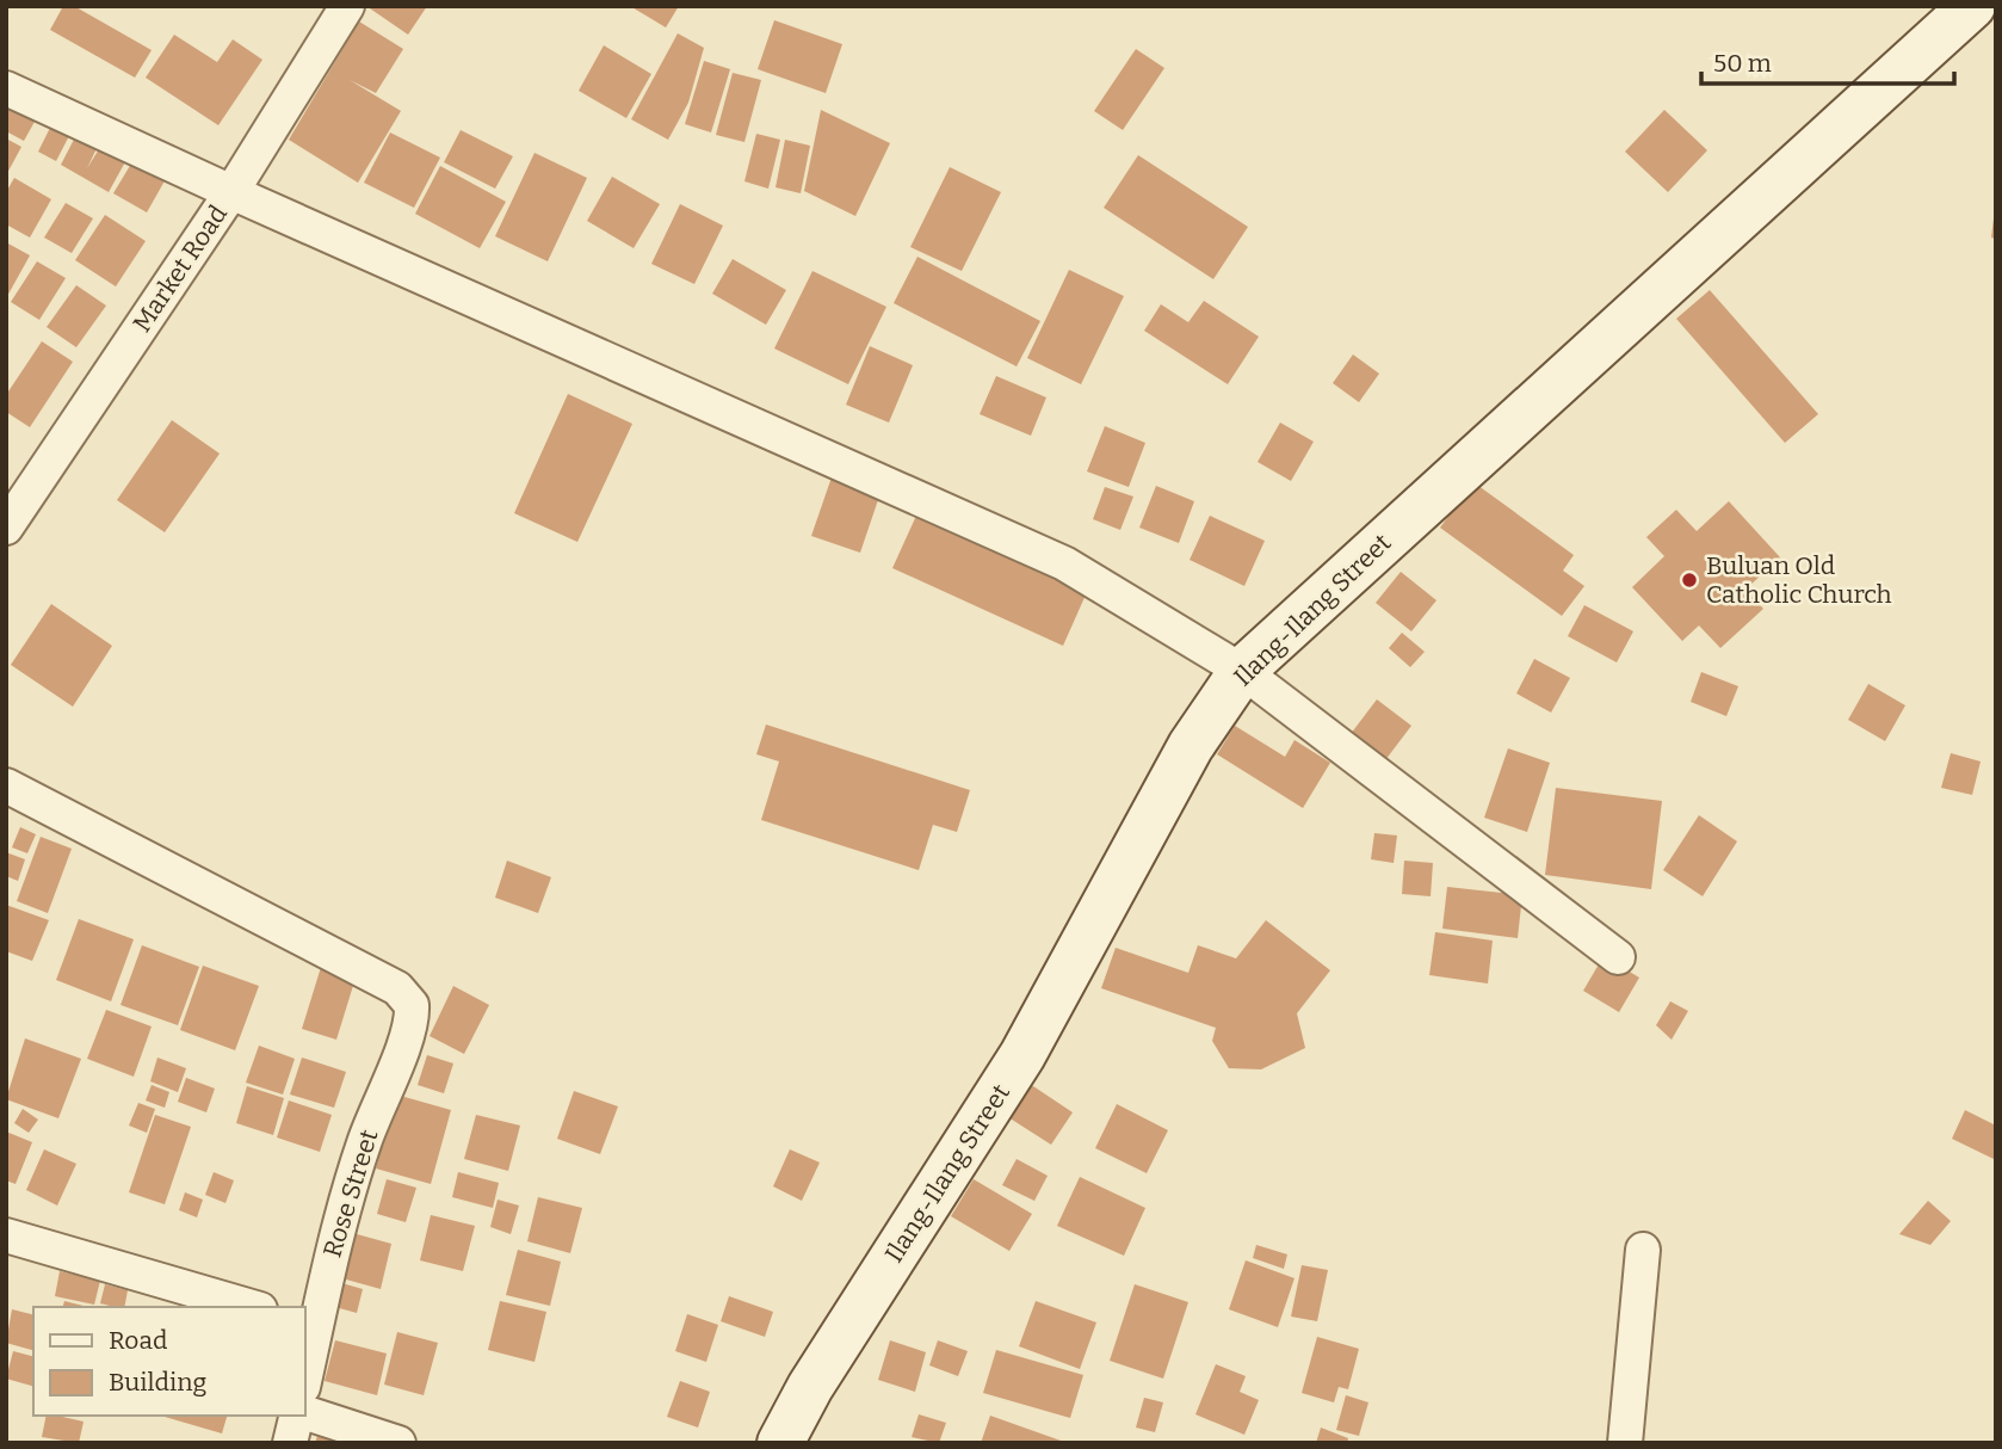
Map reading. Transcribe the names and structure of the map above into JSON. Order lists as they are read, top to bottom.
{
  "streets": {
    "main road": ["Ilang-Ilang Street"],
    "street": ["Market Road", "Rose Street"]
  },
  "places": ["Buluan Old Catholic Church"],
  "legend": ["Road", "Building"],
  "scale_bar": "50 m"
}
